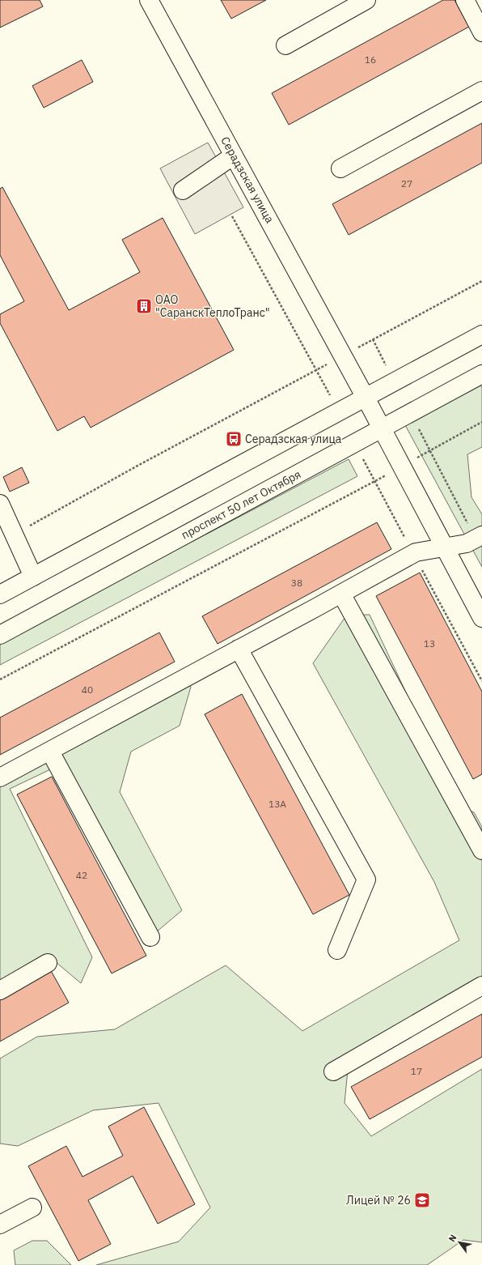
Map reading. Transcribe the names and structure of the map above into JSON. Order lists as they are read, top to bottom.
{
  "streets": {
    "main road": ["Серадзская улица", "проспект 50 лет Октября"]
  },
  "crossings": [
    ["Серадзская улица", "проспект 50 лет Октября"]
  ],
  "places": {
    "building": ["ОАО \"СаранскТеплоТранс\""],
    "bus stop": ["Серадзская улица"],
    "school or university": ["Лицей № 26"]
  },
  "house_numbers": [
    "16",
    "27",
    "38",
    "13",
    "40",
    "13А",
    "42",
    "17"
  ],
  "north": "top left"
}
